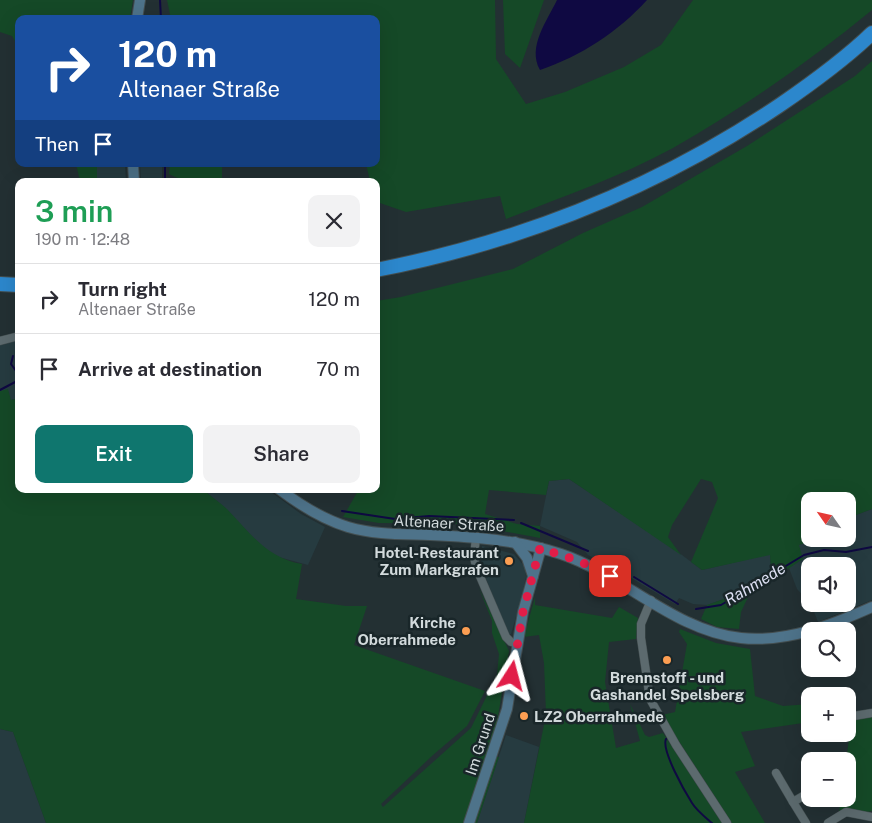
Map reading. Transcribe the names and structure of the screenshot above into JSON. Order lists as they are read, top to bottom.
{
  "streets": {
    "main road": ["Altenaer Straße", "Im Grund"]
  },
  "crossings": [
    ["Altenaer Straße", "Im Grund"]
  ],
  "water": ["Rahmede"],
  "places": [
    "Hotel-Restaurant Zum Markgrafen",
    "Kirche Oberrahmede",
    "Brennstoff - und Gashandel Spelsberg",
    "LZ2 Oberrahmede"
  ],
  "north": "top left",
  "page": {
    "turn": ["120 m", "Altenaer Straße"],
    "then": "Then",
    "heading": ["3 min", "190 m · 12:48"],
    "list": [
      {
        "name": "Turn right",
        "note": "Altenaer Straße",
        "value": "120 m"
      },
      {
        "name": "Arrive at destination",
        "value": "70 m"
      }
    ],
    "buttons": ["Exit", "Share"],
    "map_buttons": ["+", "−"]
  }
}
